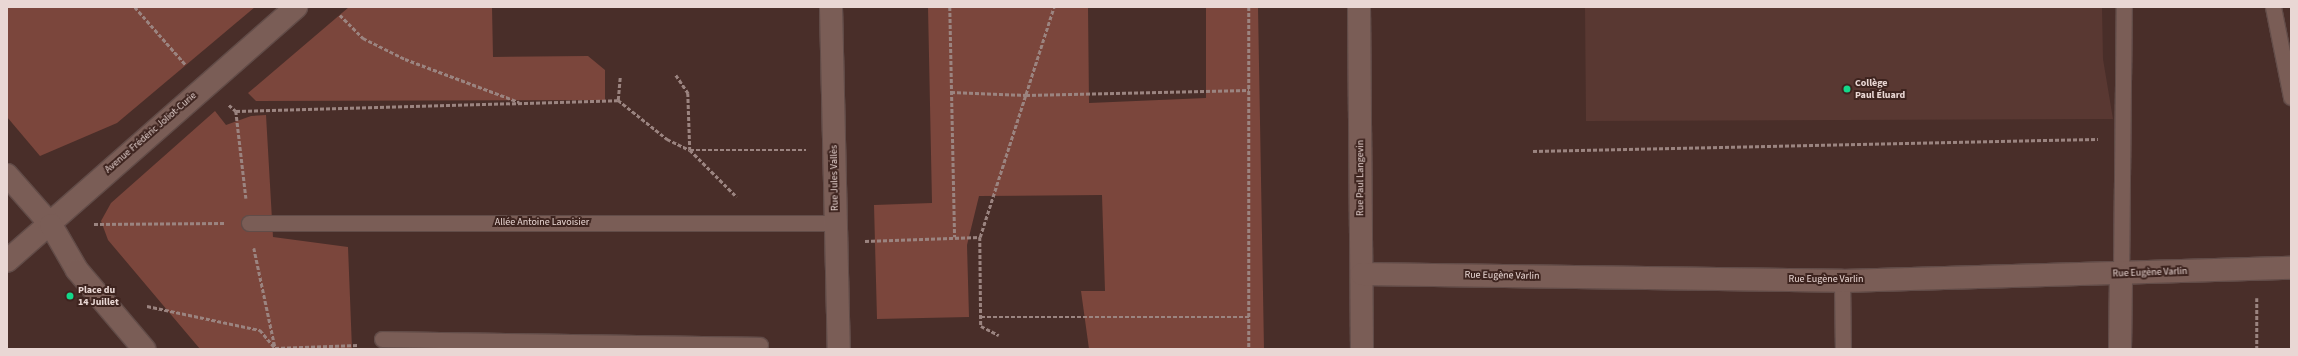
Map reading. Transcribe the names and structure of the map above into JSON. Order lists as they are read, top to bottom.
{
  "streets": {
    "street": [
      "Avenue Frédéric Joliot-Curie",
      "Rue Jules Vallès",
      "Rue Paul Langevin",
      "Rue Eugène Varlin"
    ],
    "lane": ["Allée Antoine Lavoisier"]
  },
  "crossings": [
    ["Rue Jules Vallès", "Allée Antoine Lavoisier"],
    ["Rue Paul Langevin", "Rue Eugène Varlin"]
  ],
  "places": ["Collège Paul Éluard", "Place du 14 Juillet"]
}
